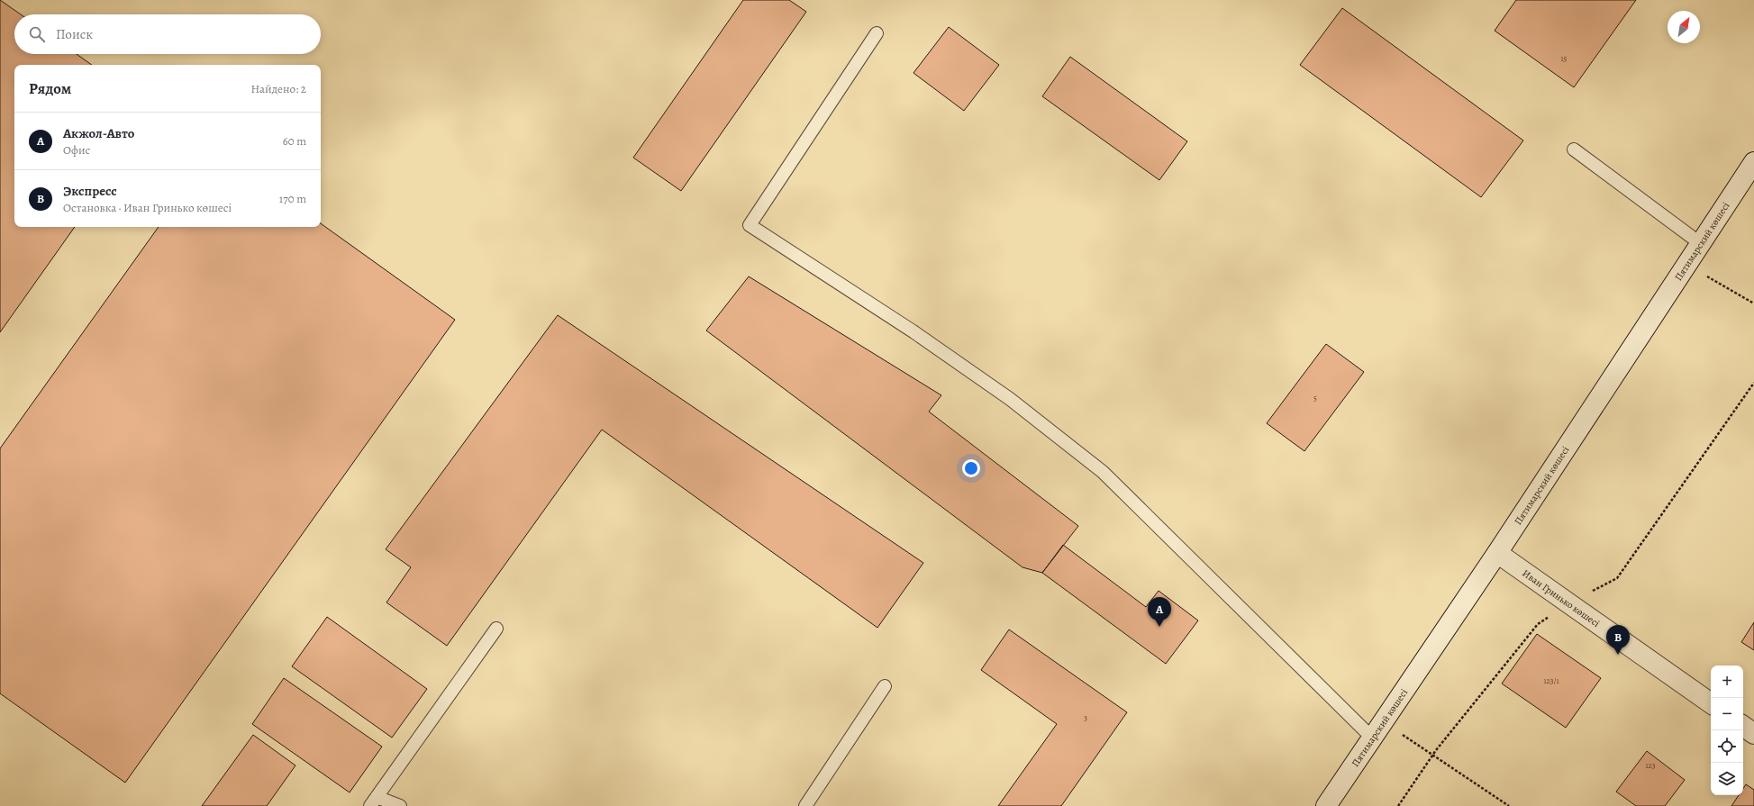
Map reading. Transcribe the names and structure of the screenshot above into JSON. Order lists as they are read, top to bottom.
{
  "streets": {
    "main road": ["Пятимарский көшесі", "Иван Гринько көшесі"]
  },
  "crossings": [
    ["Пятимарский көшесі", "Иван Гринько көшесі"]
  ],
  "house_numbers": [
    "15",
    "5",
    "123/1",
    "3",
    "123"
  ],
  "north": "top right",
  "page": {
    "search": "Поиск",
    "heading": ["Рядом", "Найдено: 2"],
    "list": [
      {
        "mark": "A",
        "name": "Акжол-Авто",
        "note": "Офис",
        "value": "60 m"
      },
      {
        "mark": "B",
        "name": "Экспресс",
        "note": "Остановка · Иван Гринько көшесі",
        "value": "170 m"
      }
    ],
    "pins": ["A", "B"],
    "map_buttons": ["+", "−"]
  }
}
